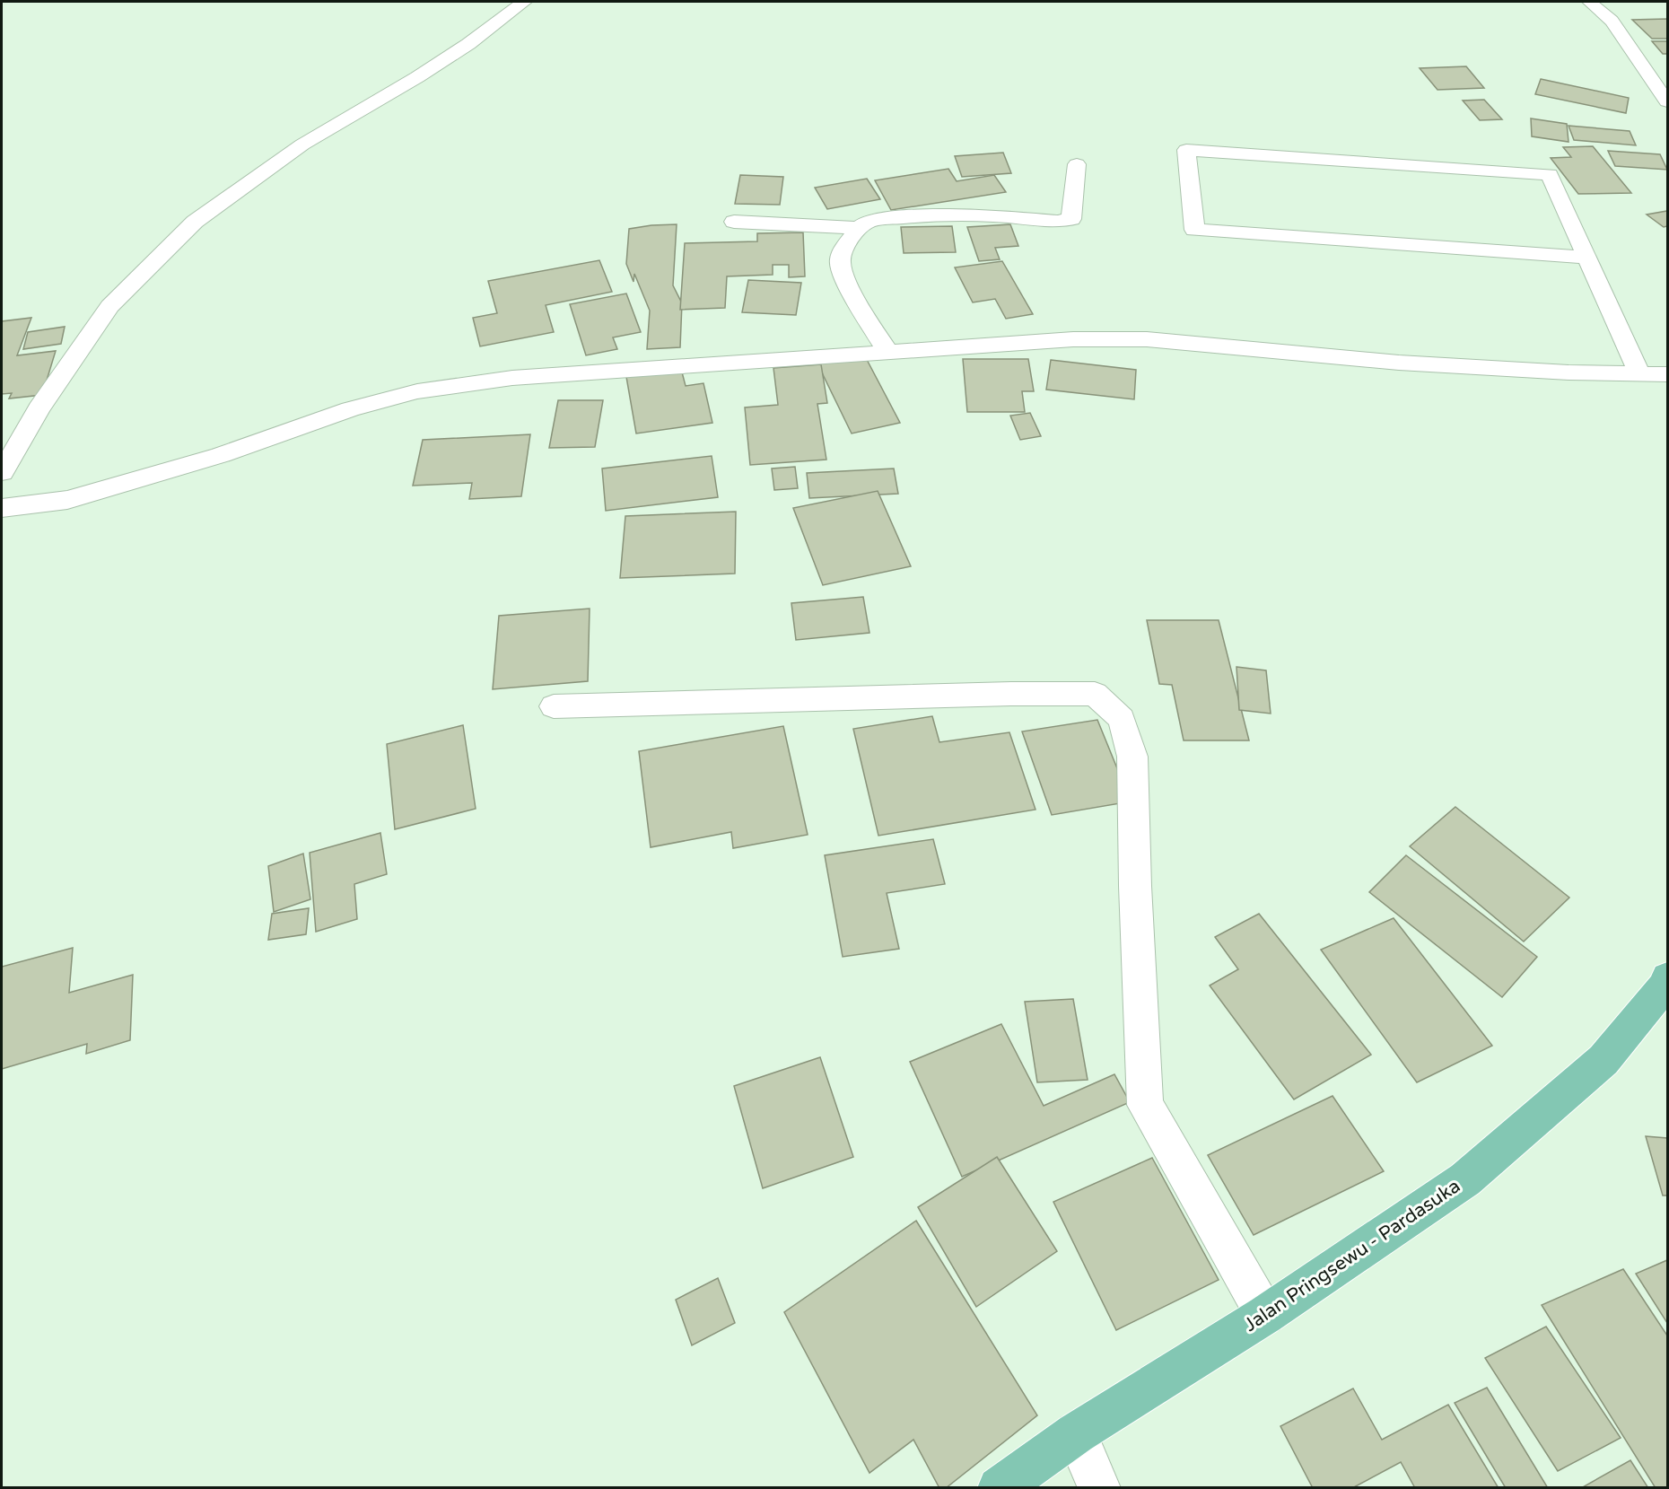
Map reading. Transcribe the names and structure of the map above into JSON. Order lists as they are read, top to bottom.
{
  "streets": {
    "main road": ["Jalan Pringsewu - Pardasuka"]
  }
}
